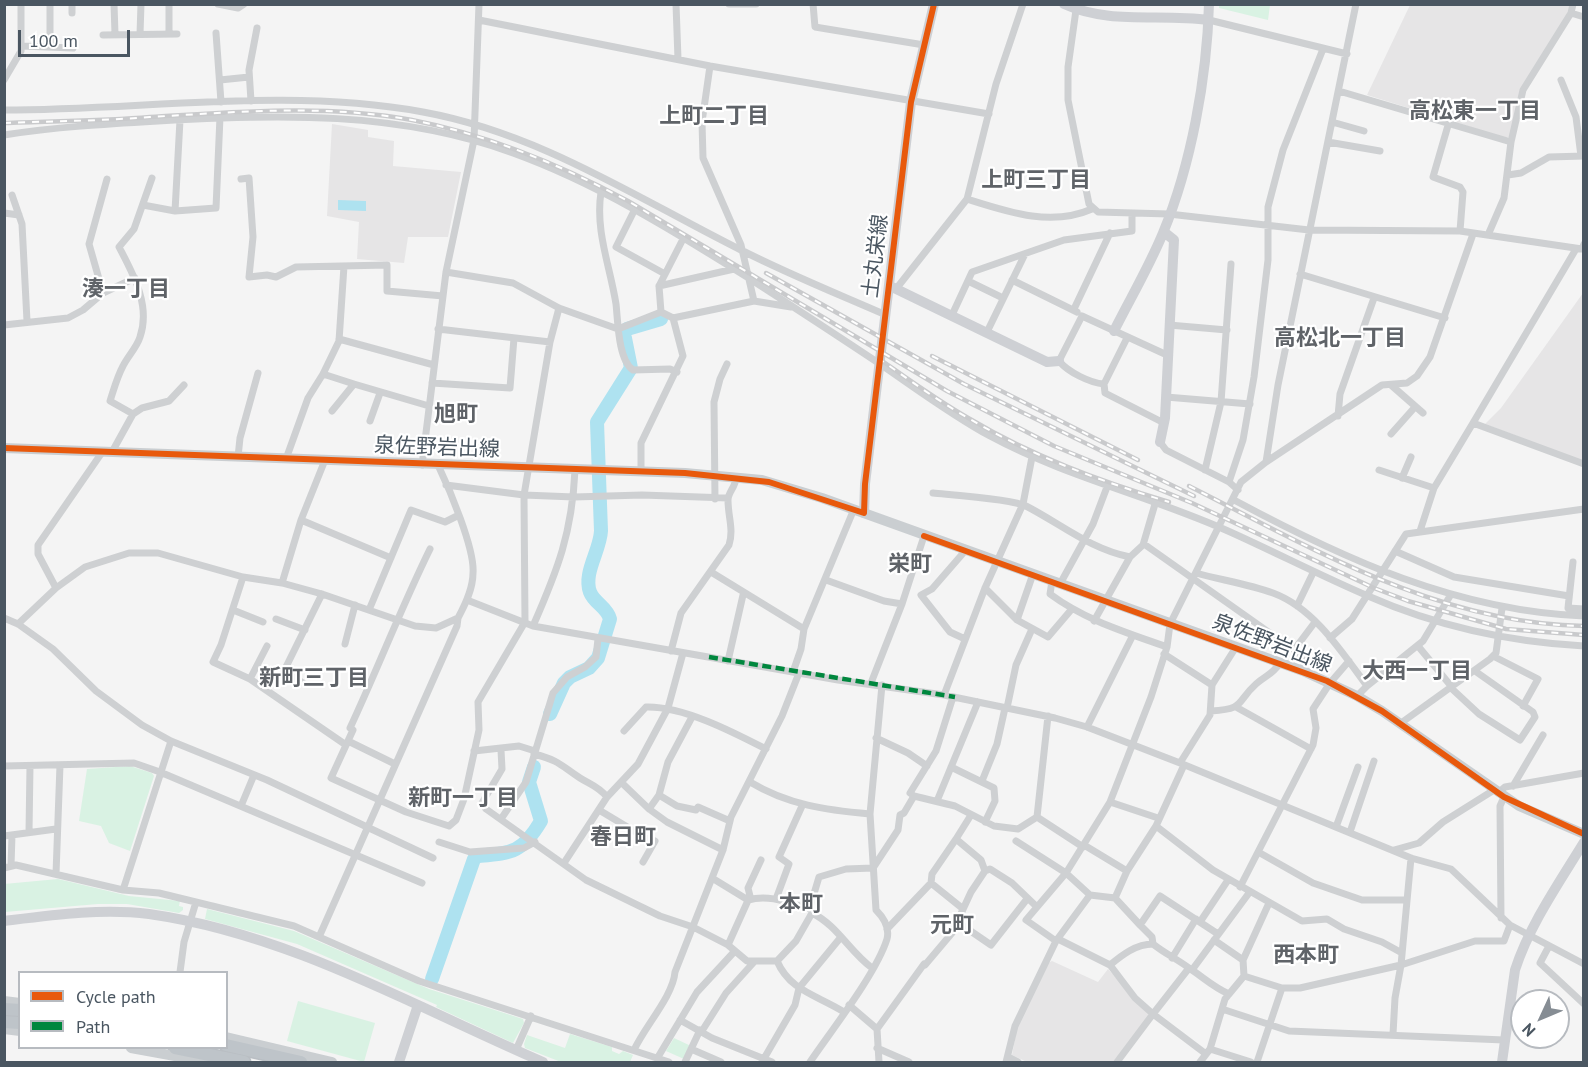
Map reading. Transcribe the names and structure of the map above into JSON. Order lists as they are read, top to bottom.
{
  "streets": {
    "main road": ["泉佐野岩出線"],
    "street": ["土丸栄線"]
  },
  "crossings": [
    ["土丸栄線", "泉佐野岩出線"]
  ],
  "districts": [
    "高松東一丁目",
    "上町二丁目",
    "上町三丁目",
    "湊一丁目",
    "高松北一丁目",
    "旭町",
    "栄町",
    "大西一丁目",
    "新町三丁目",
    "新町一丁目",
    "春日町",
    "本町",
    "元町",
    "西本町"
  ],
  "legend": ["Cycle path", "Path"],
  "scale_bar": "100 m",
  "north": "bottom left"
}
